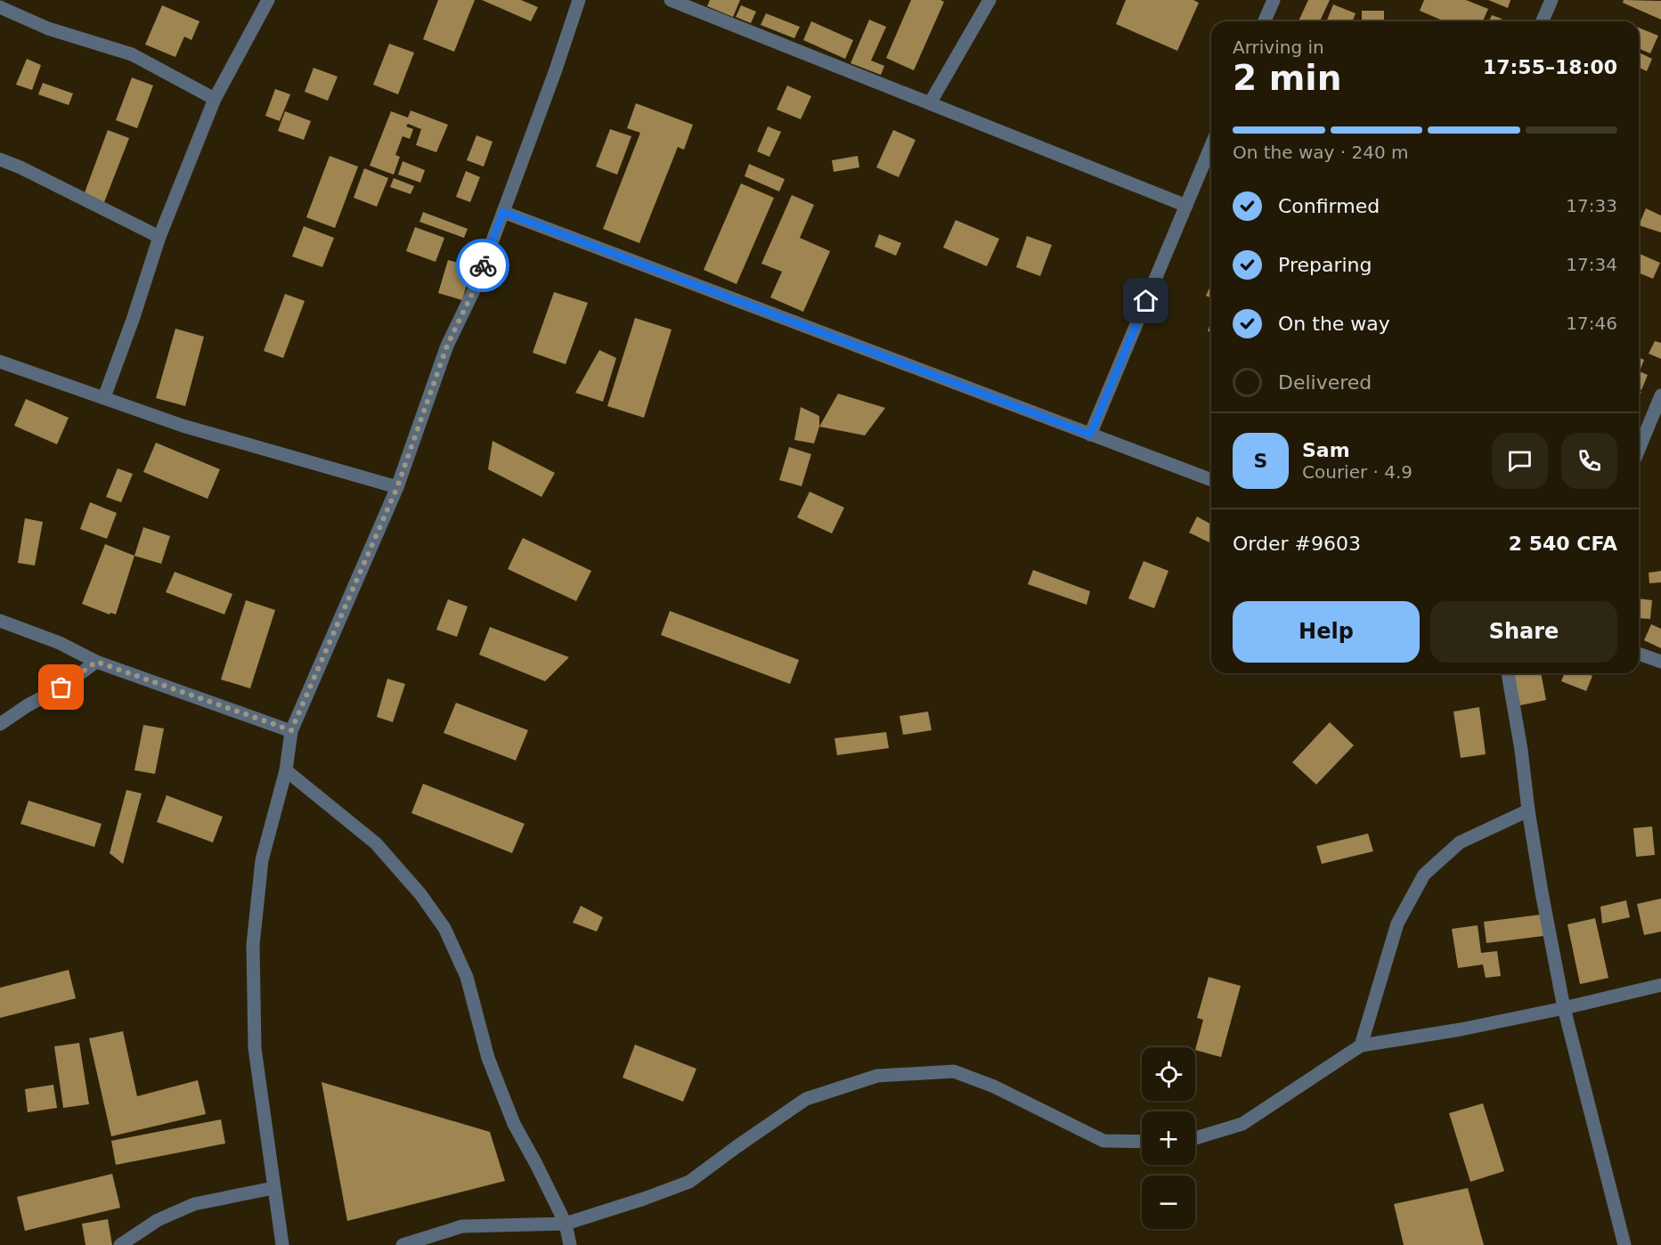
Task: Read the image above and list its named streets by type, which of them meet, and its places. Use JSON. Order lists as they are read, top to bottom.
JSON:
{
  "page": {
    "heading": ["2 min", "Arriving in", "17:55–18:00"],
    "panel": [
      "Sam",
      "Courier · 4.9",
      "Order #9603",
      "2 540 CFA"
    ],
    "bar": "On the way · 240 m",
    "list": [
      ["Confirmed", "17:33"],
      ["Preparing", "17:34"],
      ["On the way", "17:46"],
      "Delivered"
    ],
    "round": "S",
    "buttons": ["Help", "Share"],
    "map_buttons": ["+", "−"]
  }
}
